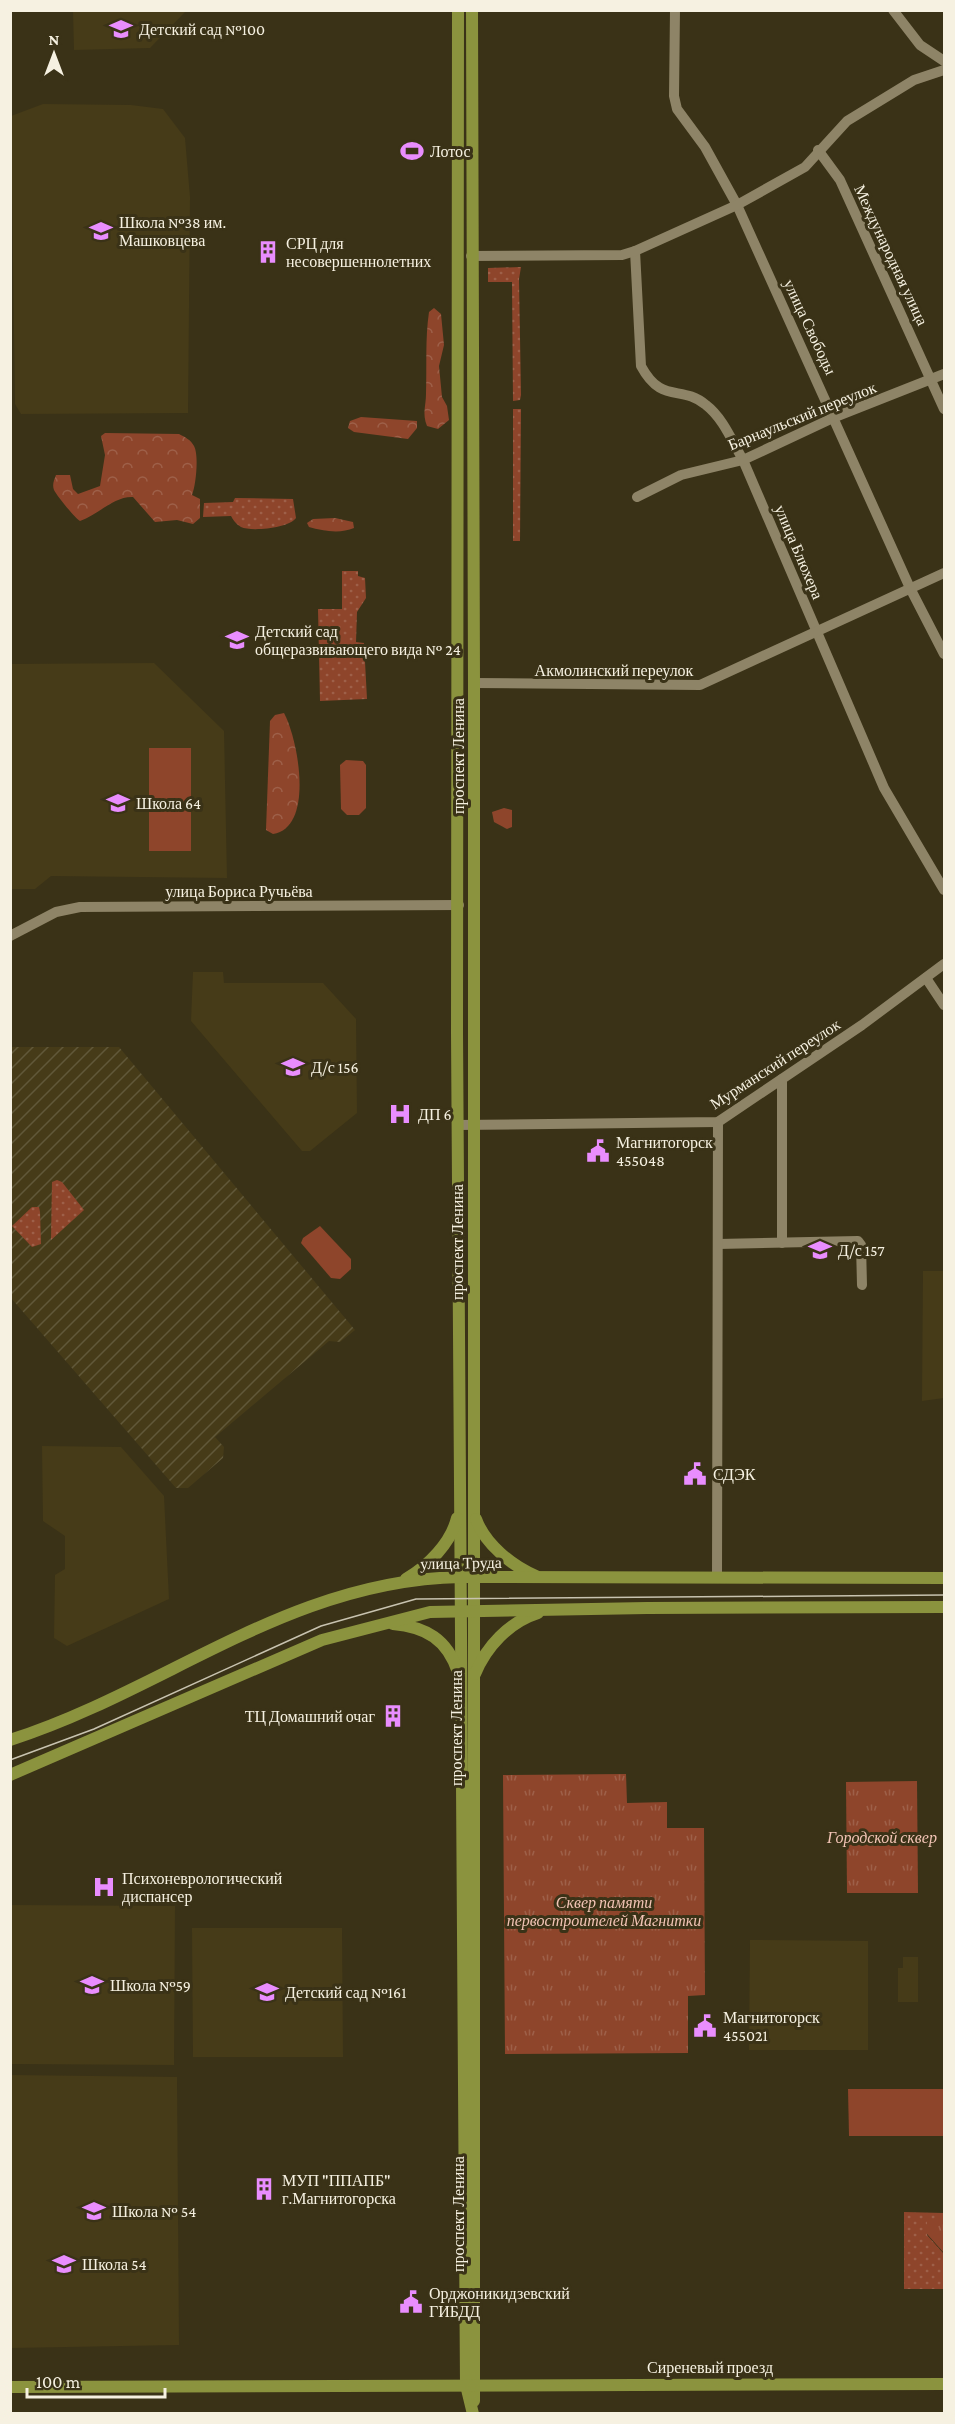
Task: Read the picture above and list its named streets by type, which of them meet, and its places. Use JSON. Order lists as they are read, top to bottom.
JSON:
{
  "streets": {
    "main road": [
      "проспект Ленина",
      "улица Бориса Ручьёва",
      "улица Труда",
      "Сиреневый проезд"
    ],
    "street": [
      "Международная улица",
      "улица Свободы",
      "Барнаульский переулок",
      "улица Блюхера",
      "Акмолинский переулок",
      "Мурманский переулок"
    ]
  },
  "crossings": [
    ["Международная улица", "Барнаульский переулок"],
    ["улица Свободы", "Барнаульский переулок"],
    ["улица Свободы", "Акмолинский переулок"],
    ["Барнаульский переулок", "улица Блюхера"],
    ["улица Блюхера", "Акмолинский переулок"],
    ["Акмолинский переулок", "проспект Ленина"],
    ["проспект Ленина", "улица Бориса Ручьёва"],
    ["проспект Ленина", "Мурманский переулок"],
    ["проспект Ленина", "улица Труда"],
    ["проспект Ленина", "Сиреневый проезд"]
  ],
  "parks": ["Городской сквер", "Сквер памяти первостроителей Магнитки"],
  "places": {
    "school or university": [
      "Детский сад №100",
      "Школа №38 им. Машковцева",
      "Детский сад общеразвивающего вида № 24",
      "Школа 64",
      "Д/с 156",
      "Д/с 157",
      "Школа №59",
      "Детский сад №161",
      "Школа № 54",
      "Школа 54"
    ],
    "sports": ["Лотос"],
    "building": ["СРЦ для несовершеннолетних", "ТЦ Домашний очаг", "МУП \"ППАПБ\" г.Магнитогорска"],
    "hospital": ["ДП 6", "Психоневрологический диспансер"],
    "public building": [
      "Магнитогорск 455048",
      "СДЭК",
      "Магнитогорск 455021",
      "Орджоникидзевский ГИБДД"
    ]
  },
  "scale_bar": "100 m",
  "north": "top"
}
